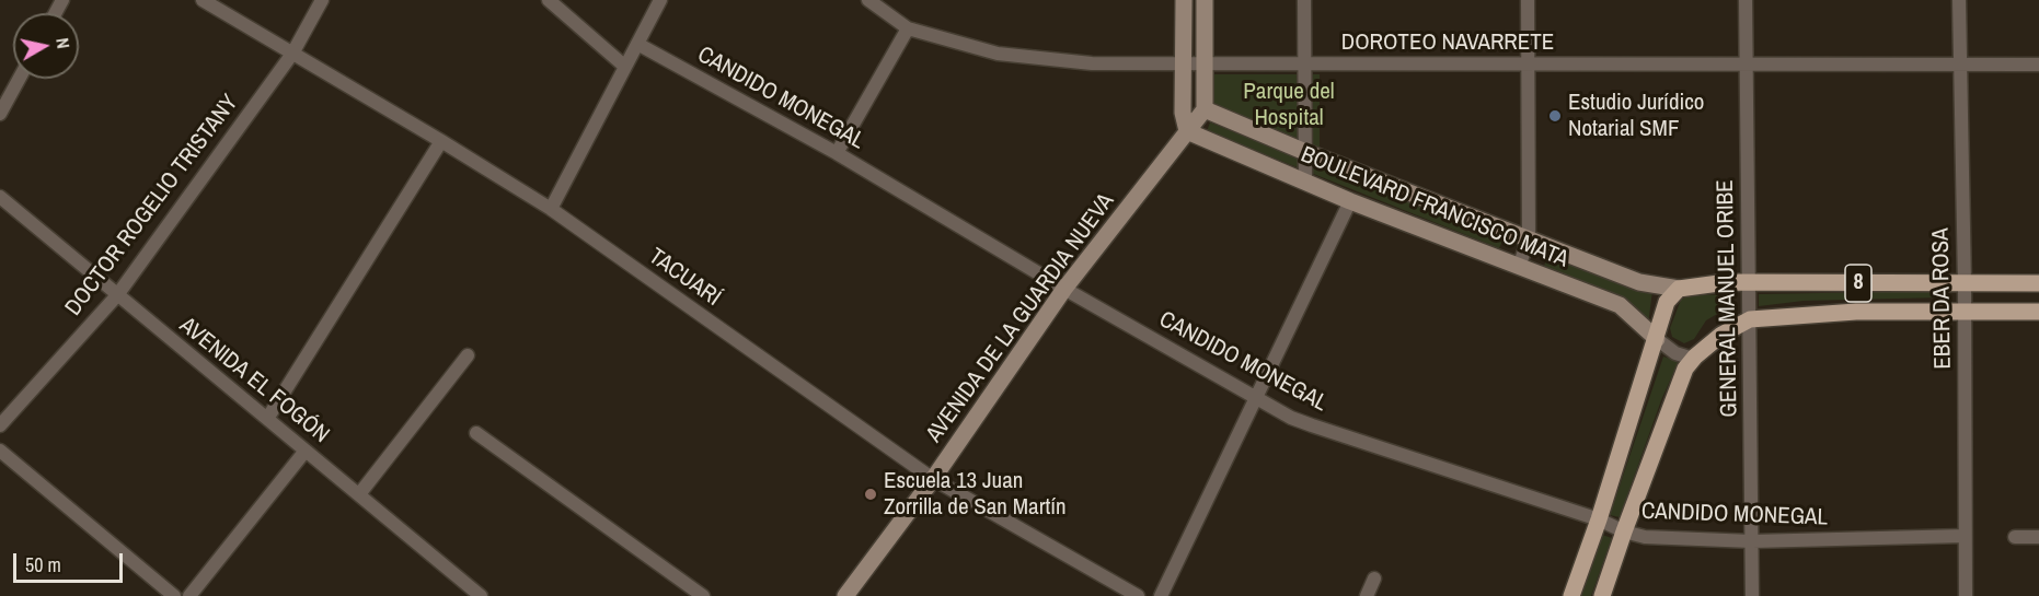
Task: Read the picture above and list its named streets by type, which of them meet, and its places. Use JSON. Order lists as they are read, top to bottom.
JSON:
{
  "streets": {
    "main road": ["BOULEVARD FRANCISCO MATA", "8"],
    "street": [
      "DOROTEO NAVARRETE",
      "CANDIDO MONEGAL",
      "DOCTOR ROGELIO TRISTANY",
      "TACUARÍ",
      "GENERAL MANUEL ORIBE",
      "EBER DA ROSA",
      "AVENIDA DE LA GUARDIA NUEVA",
      "AVENIDA EL FOGÓN"
    ]
  },
  "crossings": [
    ["DOROTEO NAVARRETE", "GENERAL MANUEL ORIBE"],
    ["DOROTEO NAVARRETE", "EBER DA ROSA"],
    ["CANDIDO MONEGAL", "8"],
    ["CANDIDO MONEGAL", "GENERAL MANUEL ORIBE"],
    ["CANDIDO MONEGAL", "EBER DA ROSA"],
    ["CANDIDO MONEGAL", "AVENIDA DE LA GUARDIA NUEVA"],
    ["DOCTOR ROGELIO TRISTANY", "TACUARÍ"],
    ["DOCTOR ROGELIO TRISTANY", "AVENIDA EL FOGÓN"],
    ["BOULEVARD FRANCISCO MATA", "8"],
    ["BOULEVARD FRANCISCO MATA", "GENERAL MANUEL ORIBE"],
    ["BOULEVARD FRANCISCO MATA", "EBER DA ROSA"],
    ["BOULEVARD FRANCISCO MATA", "AVENIDA DE LA GUARDIA NUEVA"],
    ["TACUARÍ", "AVENIDA DE LA GUARDIA NUEVA"],
    ["8", "GENERAL MANUEL ORIBE"],
    ["8", "EBER DA ROSA"]
  ],
  "parks": ["Parque del Hospital"],
  "places": ["Estudio Jurídico Notarial SMF", "Escuela 13 Juan Zorrilla de San Martín"],
  "scale_bar": "50 m",
  "north": "right"
}
